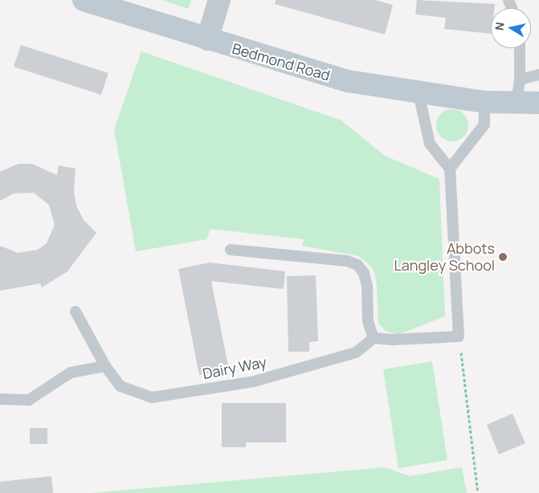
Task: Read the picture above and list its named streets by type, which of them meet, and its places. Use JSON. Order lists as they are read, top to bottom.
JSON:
{
  "streets": {
    "street": ["Bedmond Road"],
    "lane": ["Dairy Way"]
  },
  "places": ["Abbots Langley School"],
  "north": "left"
}
